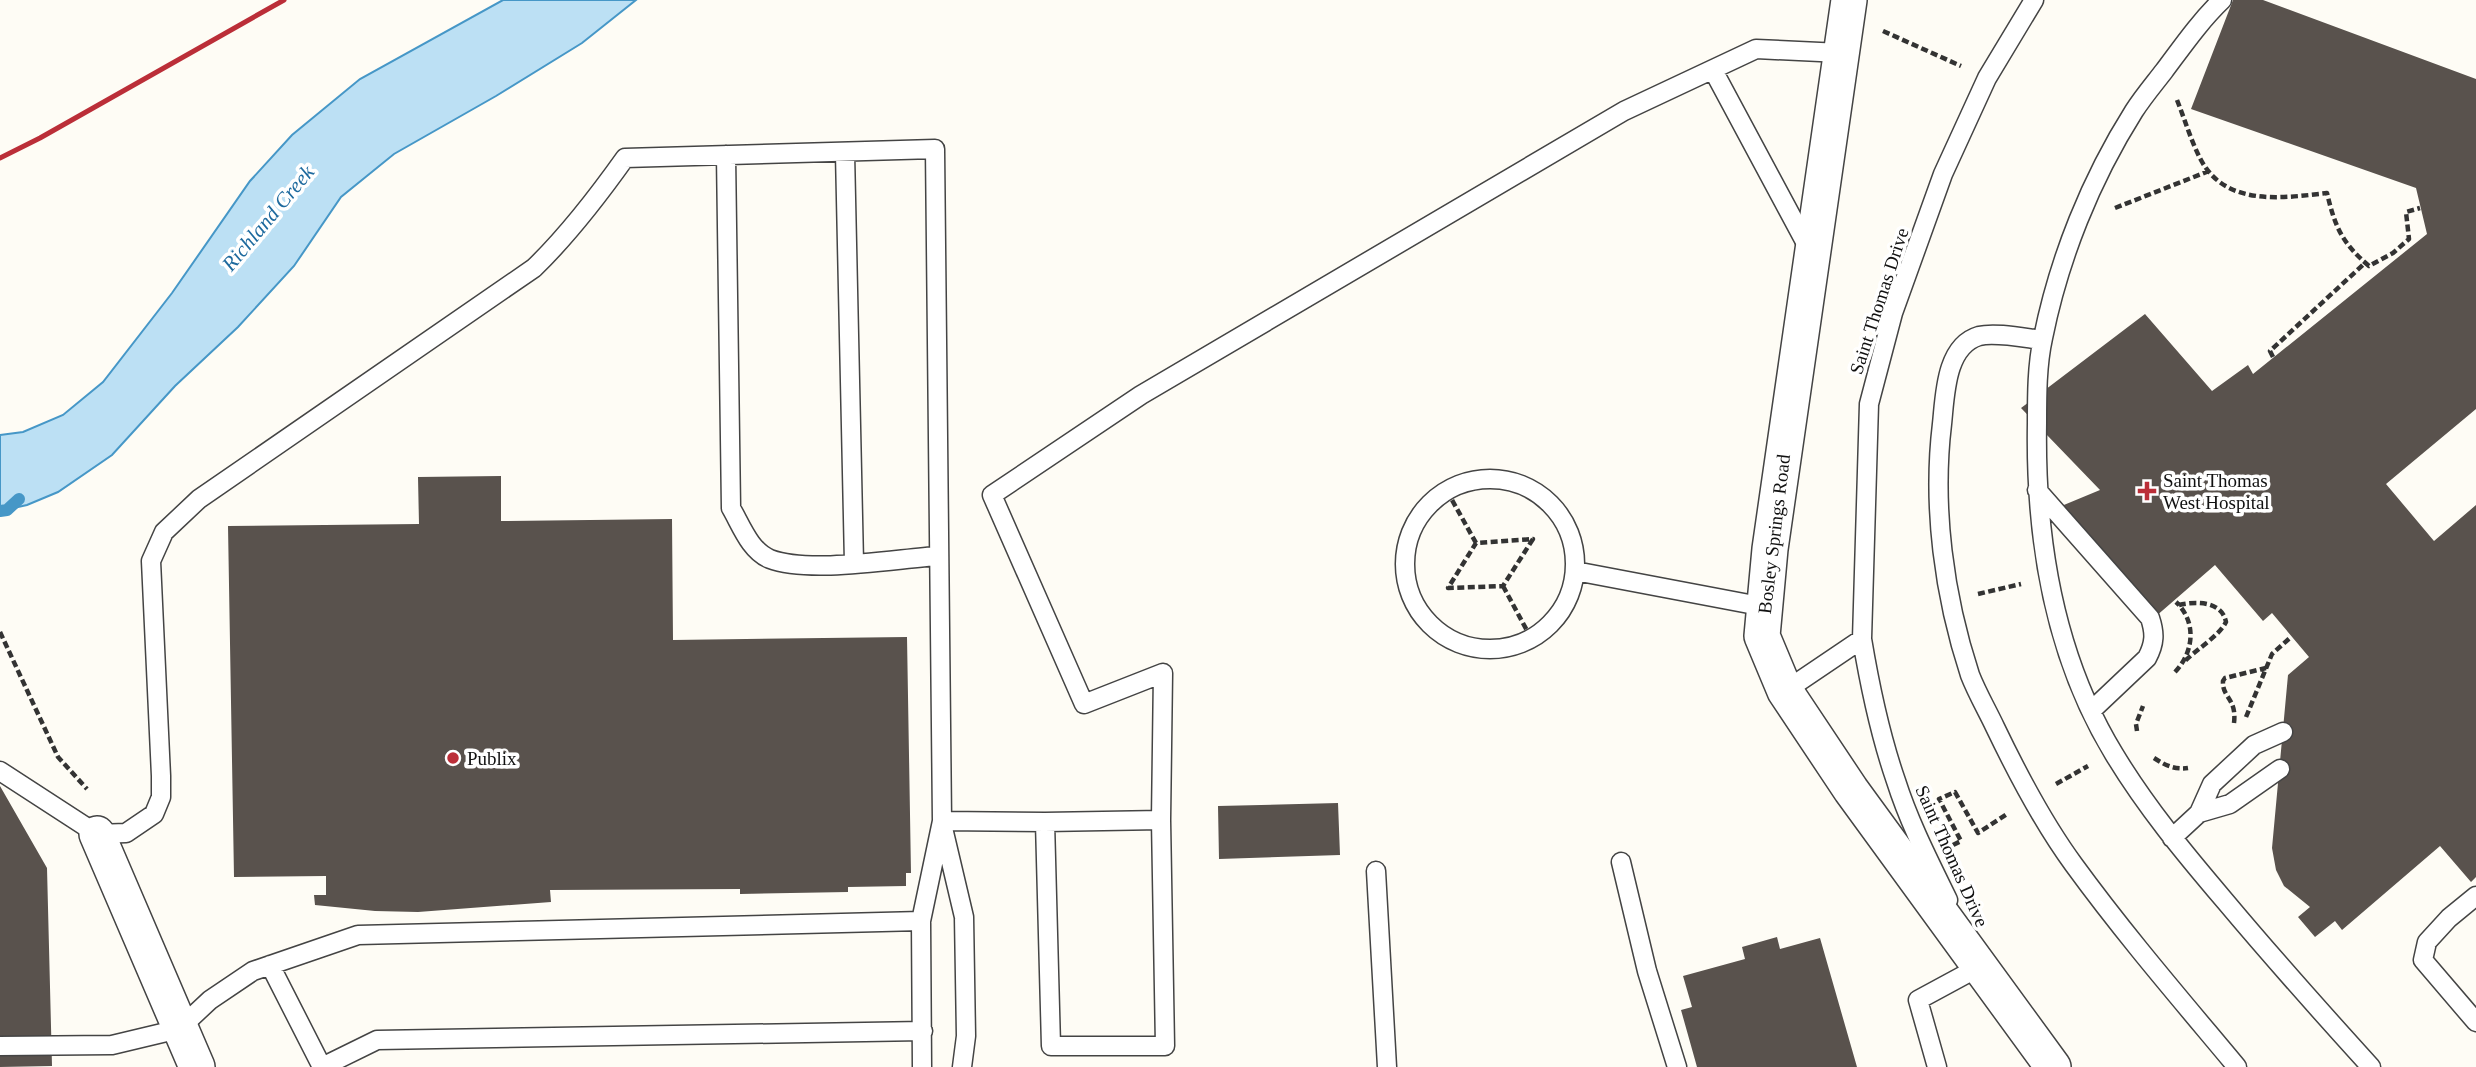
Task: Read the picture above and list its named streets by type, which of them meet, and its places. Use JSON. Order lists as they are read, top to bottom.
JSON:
{
  "streets": {
    "street": ["Bosley Springs Road"],
    "lane": ["Saint Thomas Drive"]
  },
  "crossings": [
    ["Saint Thomas Drive", "Bosley Springs Road"]
  ],
  "water": ["Richland Creek"],
  "places": {
    "health": ["Saint Thomas West Hospital"],
    "other": ["Publix"]
  }
}
